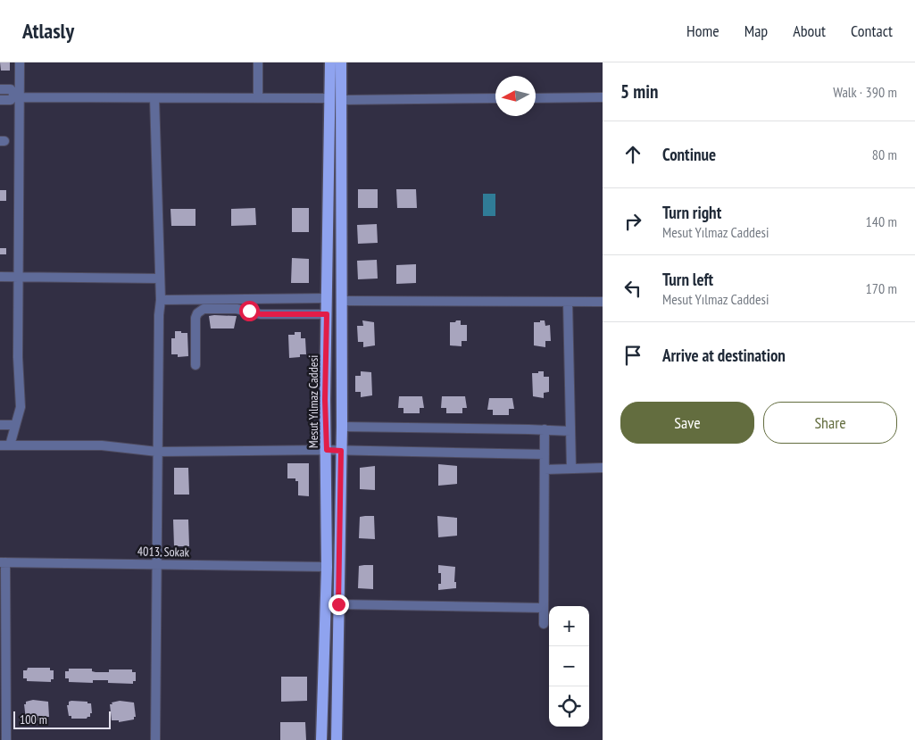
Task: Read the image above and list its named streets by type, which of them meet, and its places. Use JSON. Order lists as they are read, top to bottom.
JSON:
{
  "streets": {
    "main road": ["Mesut Yılmaz Caddesi"],
    "street": ["4013. Sokak"]
  },
  "crossings": [
    ["Mesut Yılmaz Caddesi", "4013. Sokak"]
  ],
  "scale_bar": "100 m",
  "north": "left",
  "page": {
    "header": "Atlasly",
    "nav": [
      "Home",
      "Map",
      "About",
      "Contact"
    ],
    "heading": ["5 min", "Walk · 390 m"],
    "list": [
      ["Continue", "80 m"],
      ["Turn right", "Mesut Yılmaz Caddesi", "140 m"],
      ["Turn left", "Mesut Yılmaz Caddesi", "170 m"],
      "Arrive at destination"
    ],
    "buttons": ["Save", "Share"],
    "map_buttons": ["+", "−"],
    "scale": "100 m"
  }
}
